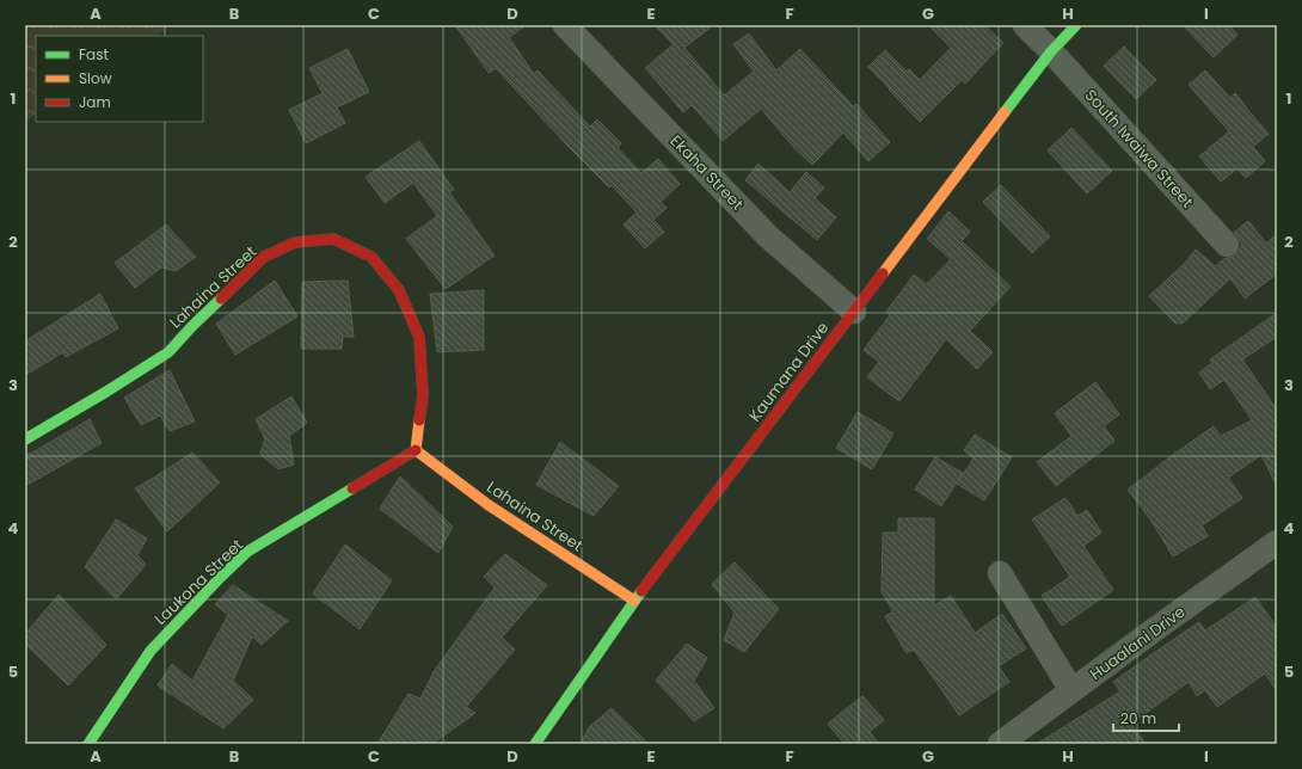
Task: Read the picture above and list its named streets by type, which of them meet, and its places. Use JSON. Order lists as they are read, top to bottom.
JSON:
{
  "streets": {
    "street": [
      "South Iwaiwa Street",
      "Ekaha Street",
      "Lahaina Street",
      "Kaumana Drive",
      "Laukona Street",
      "Huaalani Drive"
    ]
  },
  "crossings": [
    ["South Iwaiwa Street", "Kaumana Drive"],
    ["Ekaha Street", "Kaumana Drive"],
    ["Lahaina Street", "Kaumana Drive"],
    ["Lahaina Street", "Laukona Street"]
  ],
  "legend": ["Fast", "Slow", "Jam"],
  "scale_bar": "20 m",
  "grid": {
    "columns": [
      "A",
      "B",
      "C",
      "D",
      "E",
      "F",
      "G",
      "H",
      "I"
    ],
    "rows": [
      "1",
      "2",
      "3",
      "4",
      "5"
    ]
  }
}
